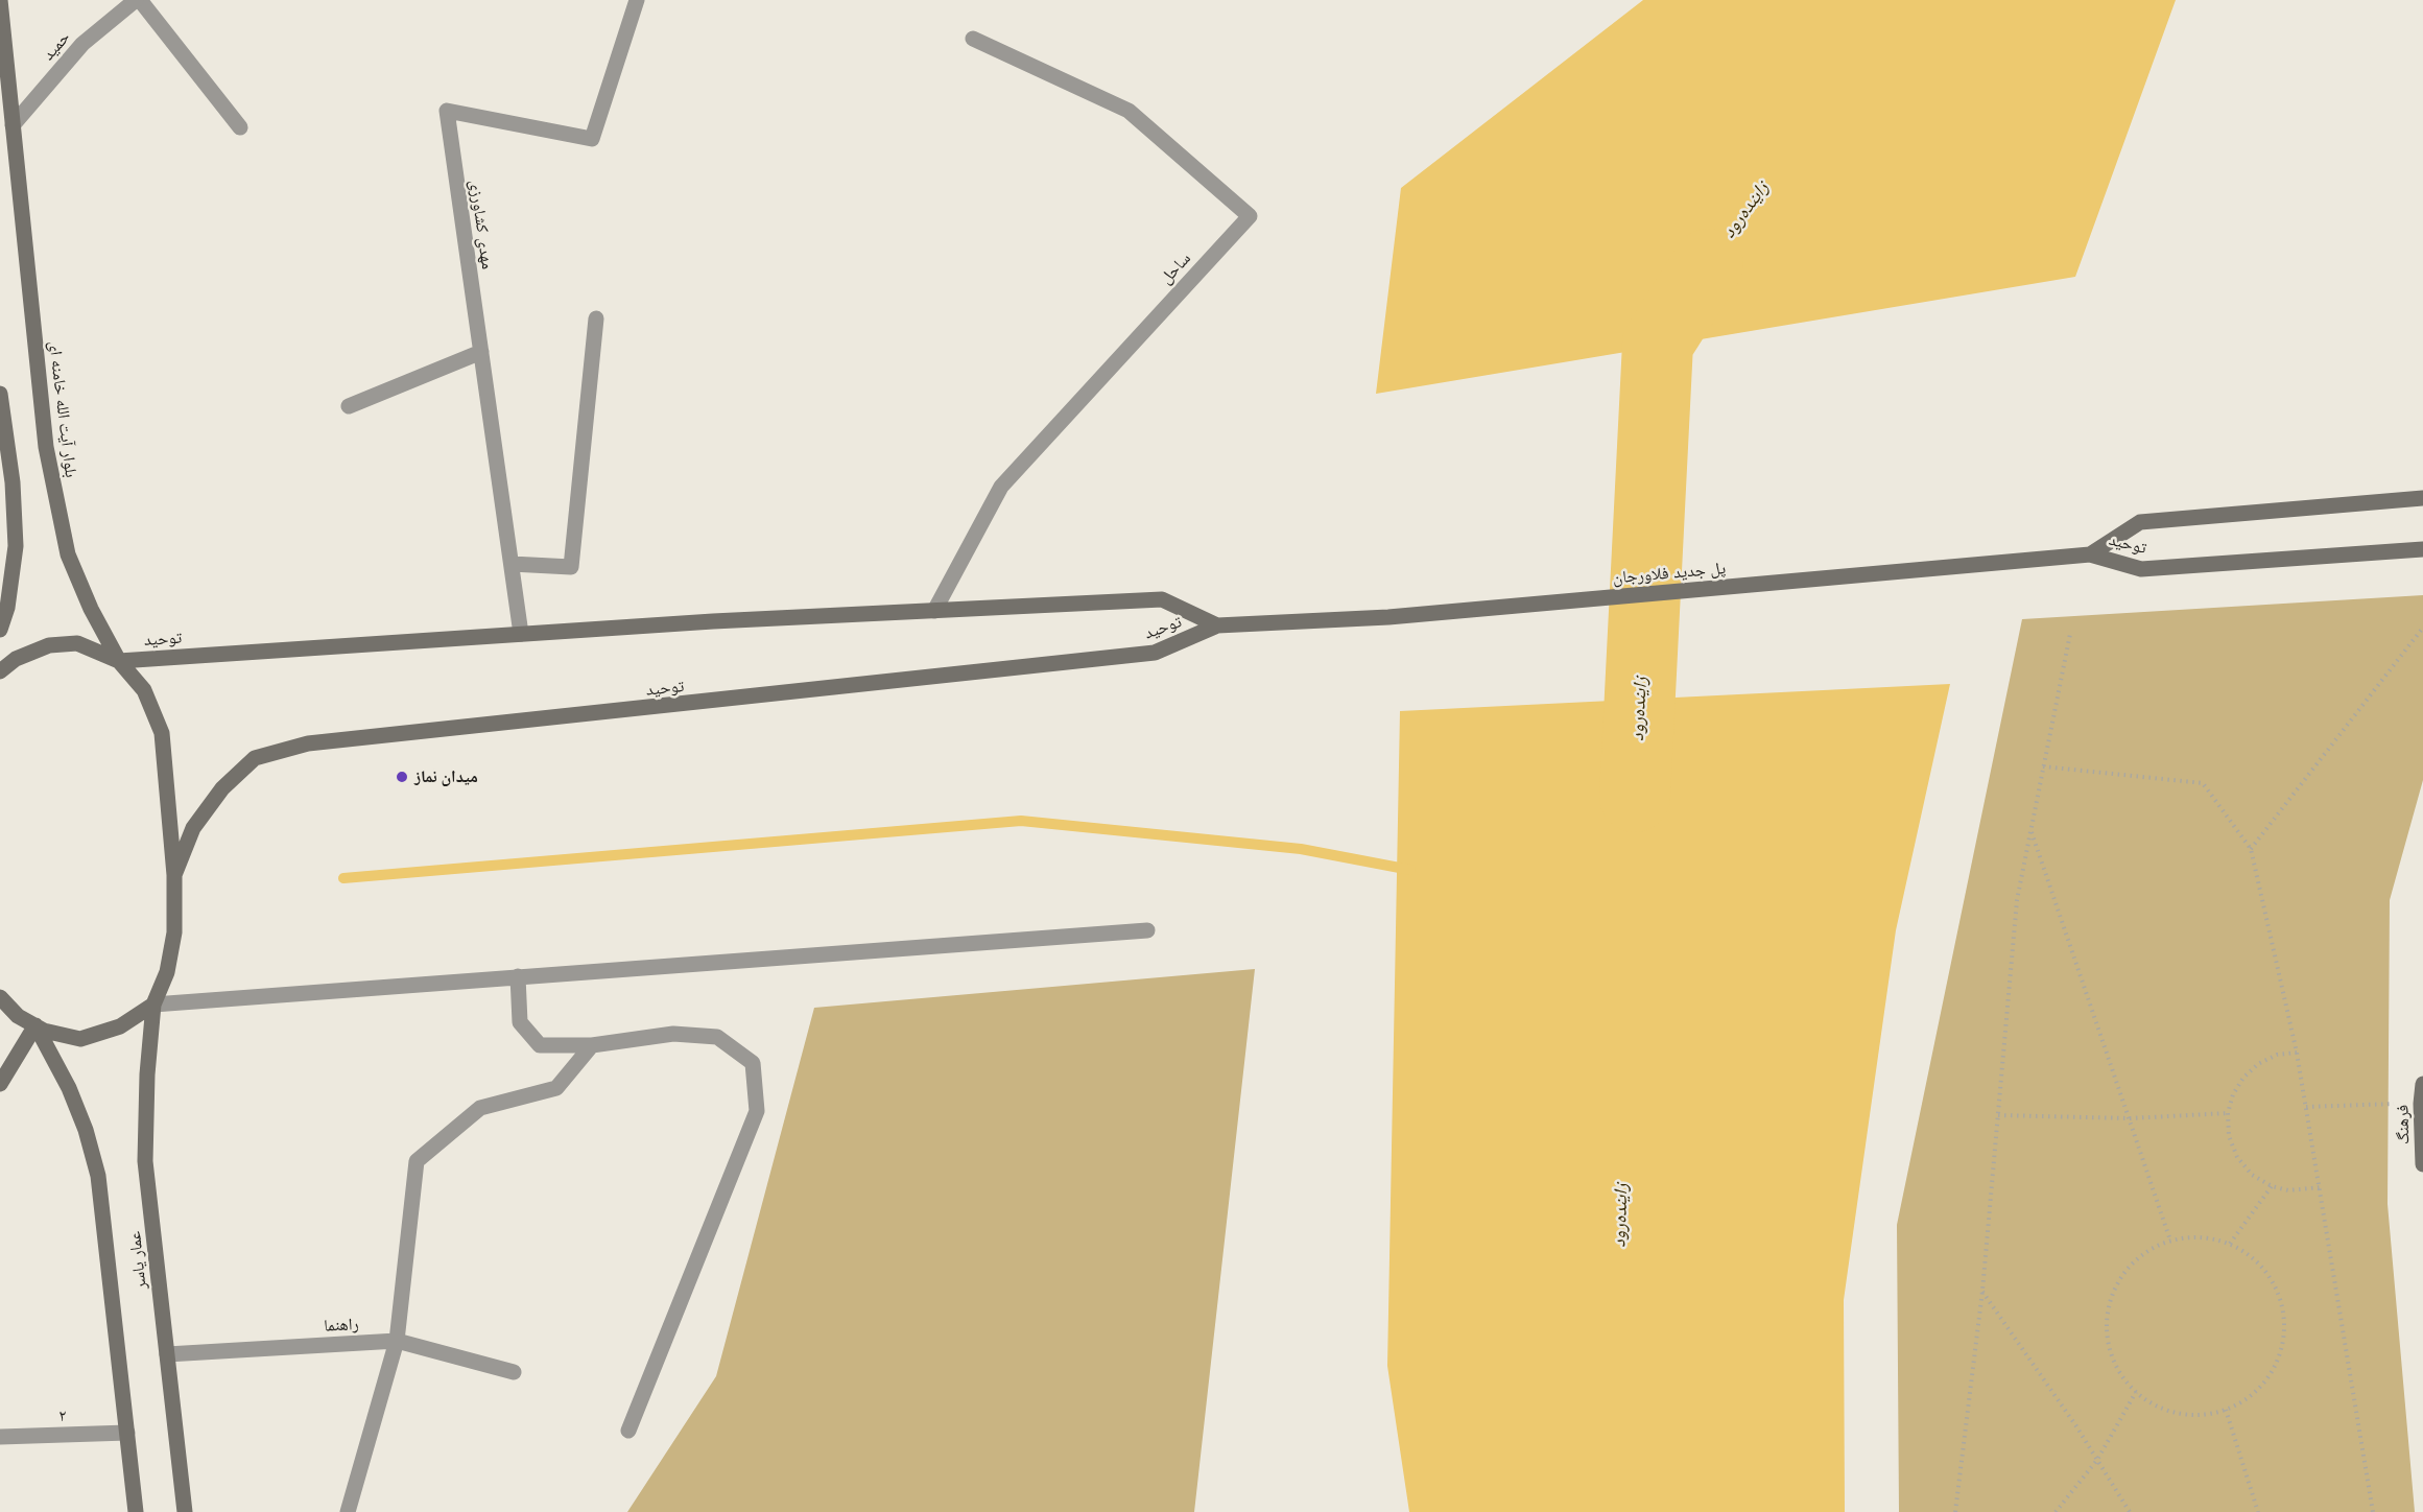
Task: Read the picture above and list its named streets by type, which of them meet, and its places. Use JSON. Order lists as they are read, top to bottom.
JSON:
{
  "streets": {
    "main road": [
      "بلوار آیت الله خامنه ای",
      "توحید",
      "پل جدید فلاورجان",
      "فرهنگ",
      "عمار یاسر"
    ],
    "street": [
      "حمید",
      "مهدی کشاورزی",
      "ساحل",
      "راهنما",
      "۲"
    ]
  },
  "crossings": [
    ["حمید", "بلوار آیت الله خامنه ای"],
    ["مهدی کشاورزی", "توحید"],
    ["ساحل", "توحید"],
    ["بلوار آیت الله خامنه ای", "توحید"],
    ["توحید", "پل جدید فلاورجان"],
    ["عمار یاسر", "راهنما"],
    ["عمار یاسر", "۲"]
  ],
  "water": ["زاینده‌رود"],
  "places": ["میدان نماز"]
}
